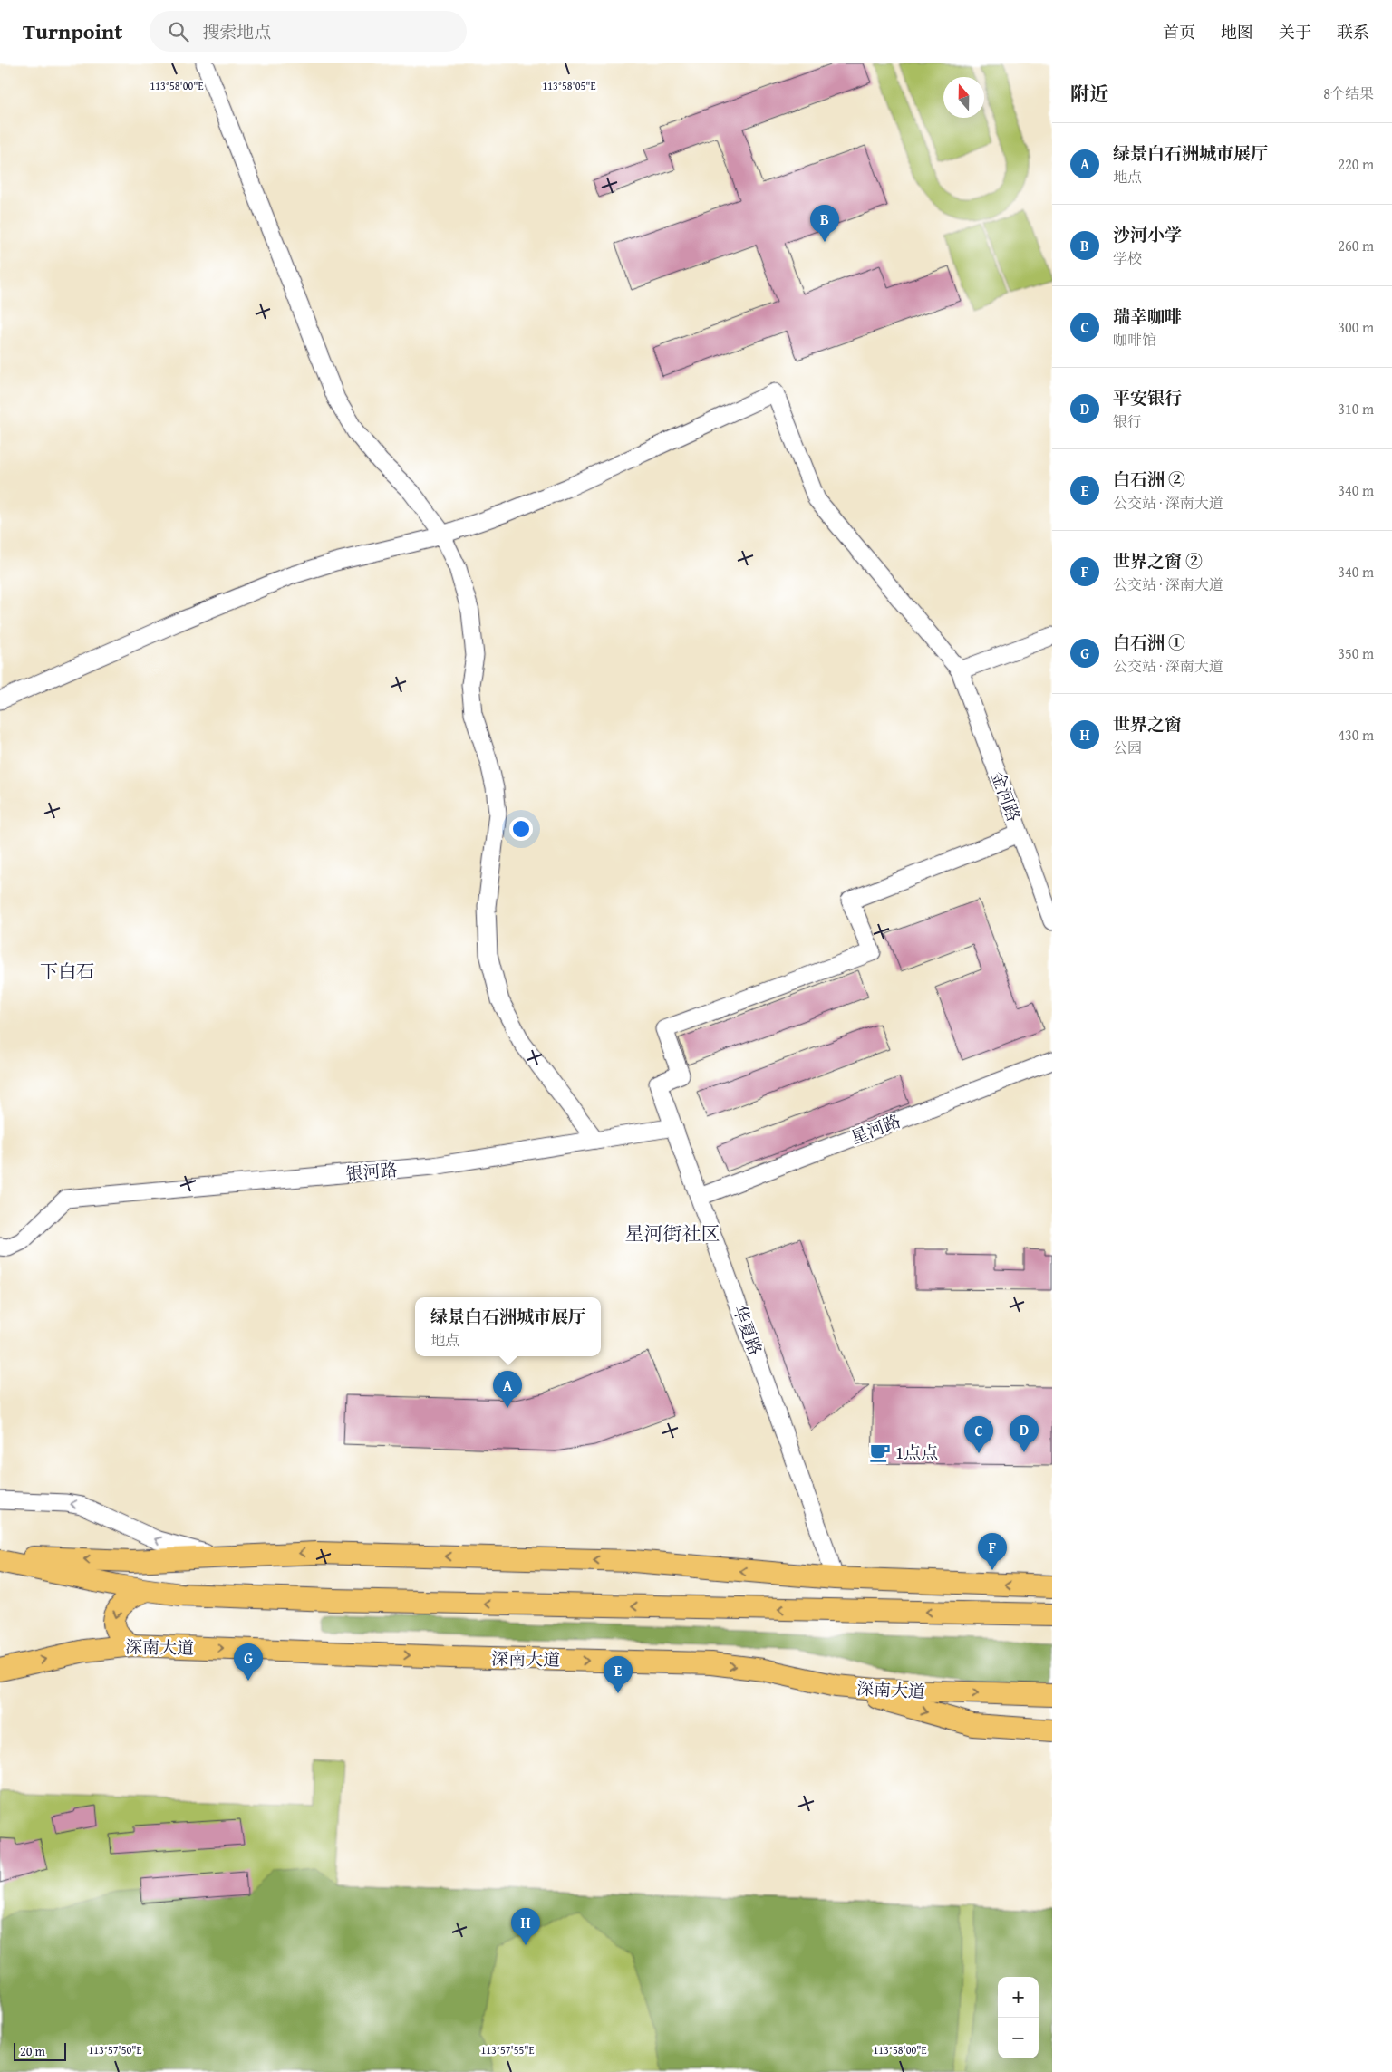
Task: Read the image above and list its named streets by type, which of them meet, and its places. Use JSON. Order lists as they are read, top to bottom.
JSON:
{
  "streets": {
    "main road": ["深南大道"],
    "street": [
      "金河路",
      "星河路",
      "银河路",
      "华夏路"
    ]
  },
  "crossings": [
    ["金河路", "华夏路"],
    ["星河路", "华夏路"],
    ["银河路", "华夏路"]
  ],
  "districts": ["下白石", "星河街社区"],
  "places": {
    "cafe": ["1点点"]
  },
  "scale_bar": "20 m",
  "north": "top",
  "page": {
    "header": "Turnpoint",
    "search": "搜索地点",
    "nav": [
      "首页",
      "地图",
      "关于",
      "联系"
    ],
    "heading": ["附近", "8个结果"],
    "list": [
      {
        "mark": "A",
        "name": "绿景白石洲城市展厅",
        "note": "地点",
        "value": "220 m"
      },
      {
        "mark": "B",
        "name": "沙河小学",
        "note": "学校",
        "value": "260 m"
      },
      {
        "mark": "C",
        "name": "瑞幸咖啡",
        "note": "咖啡馆",
        "value": "300 m"
      },
      {
        "mark": "D",
        "name": "平安银行",
        "note": "银行",
        "value": "310 m"
      },
      {
        "mark": "E",
        "name": "白石洲 ②",
        "note": "公交站 · 深南大道",
        "value": "340 m"
      },
      {
        "mark": "F",
        "name": "世界之窗 ②",
        "note": "公交站 · 深南大道",
        "value": "340 m"
      },
      {
        "mark": "G",
        "name": "白石洲 ①",
        "note": "公交站 · 深南大道",
        "value": "350 m"
      },
      {
        "mark": "H",
        "name": "世界之窗",
        "note": "公园",
        "value": "430 m"
      }
    ],
    "pins": [
      "B",
      "A",
      "D",
      "C",
      "F",
      "G",
      "E",
      "H"
    ],
    "popup": ["绿景白石洲城市展厅", "地点"],
    "map_buttons": ["+", "−"],
    "scale": "20 m"
  },
  "coordinates": [
    "113°58'00\"E",
    "113°58'05\"E",
    "113°57'50\"E",
    "113°57'55\"E"
  ]
}
